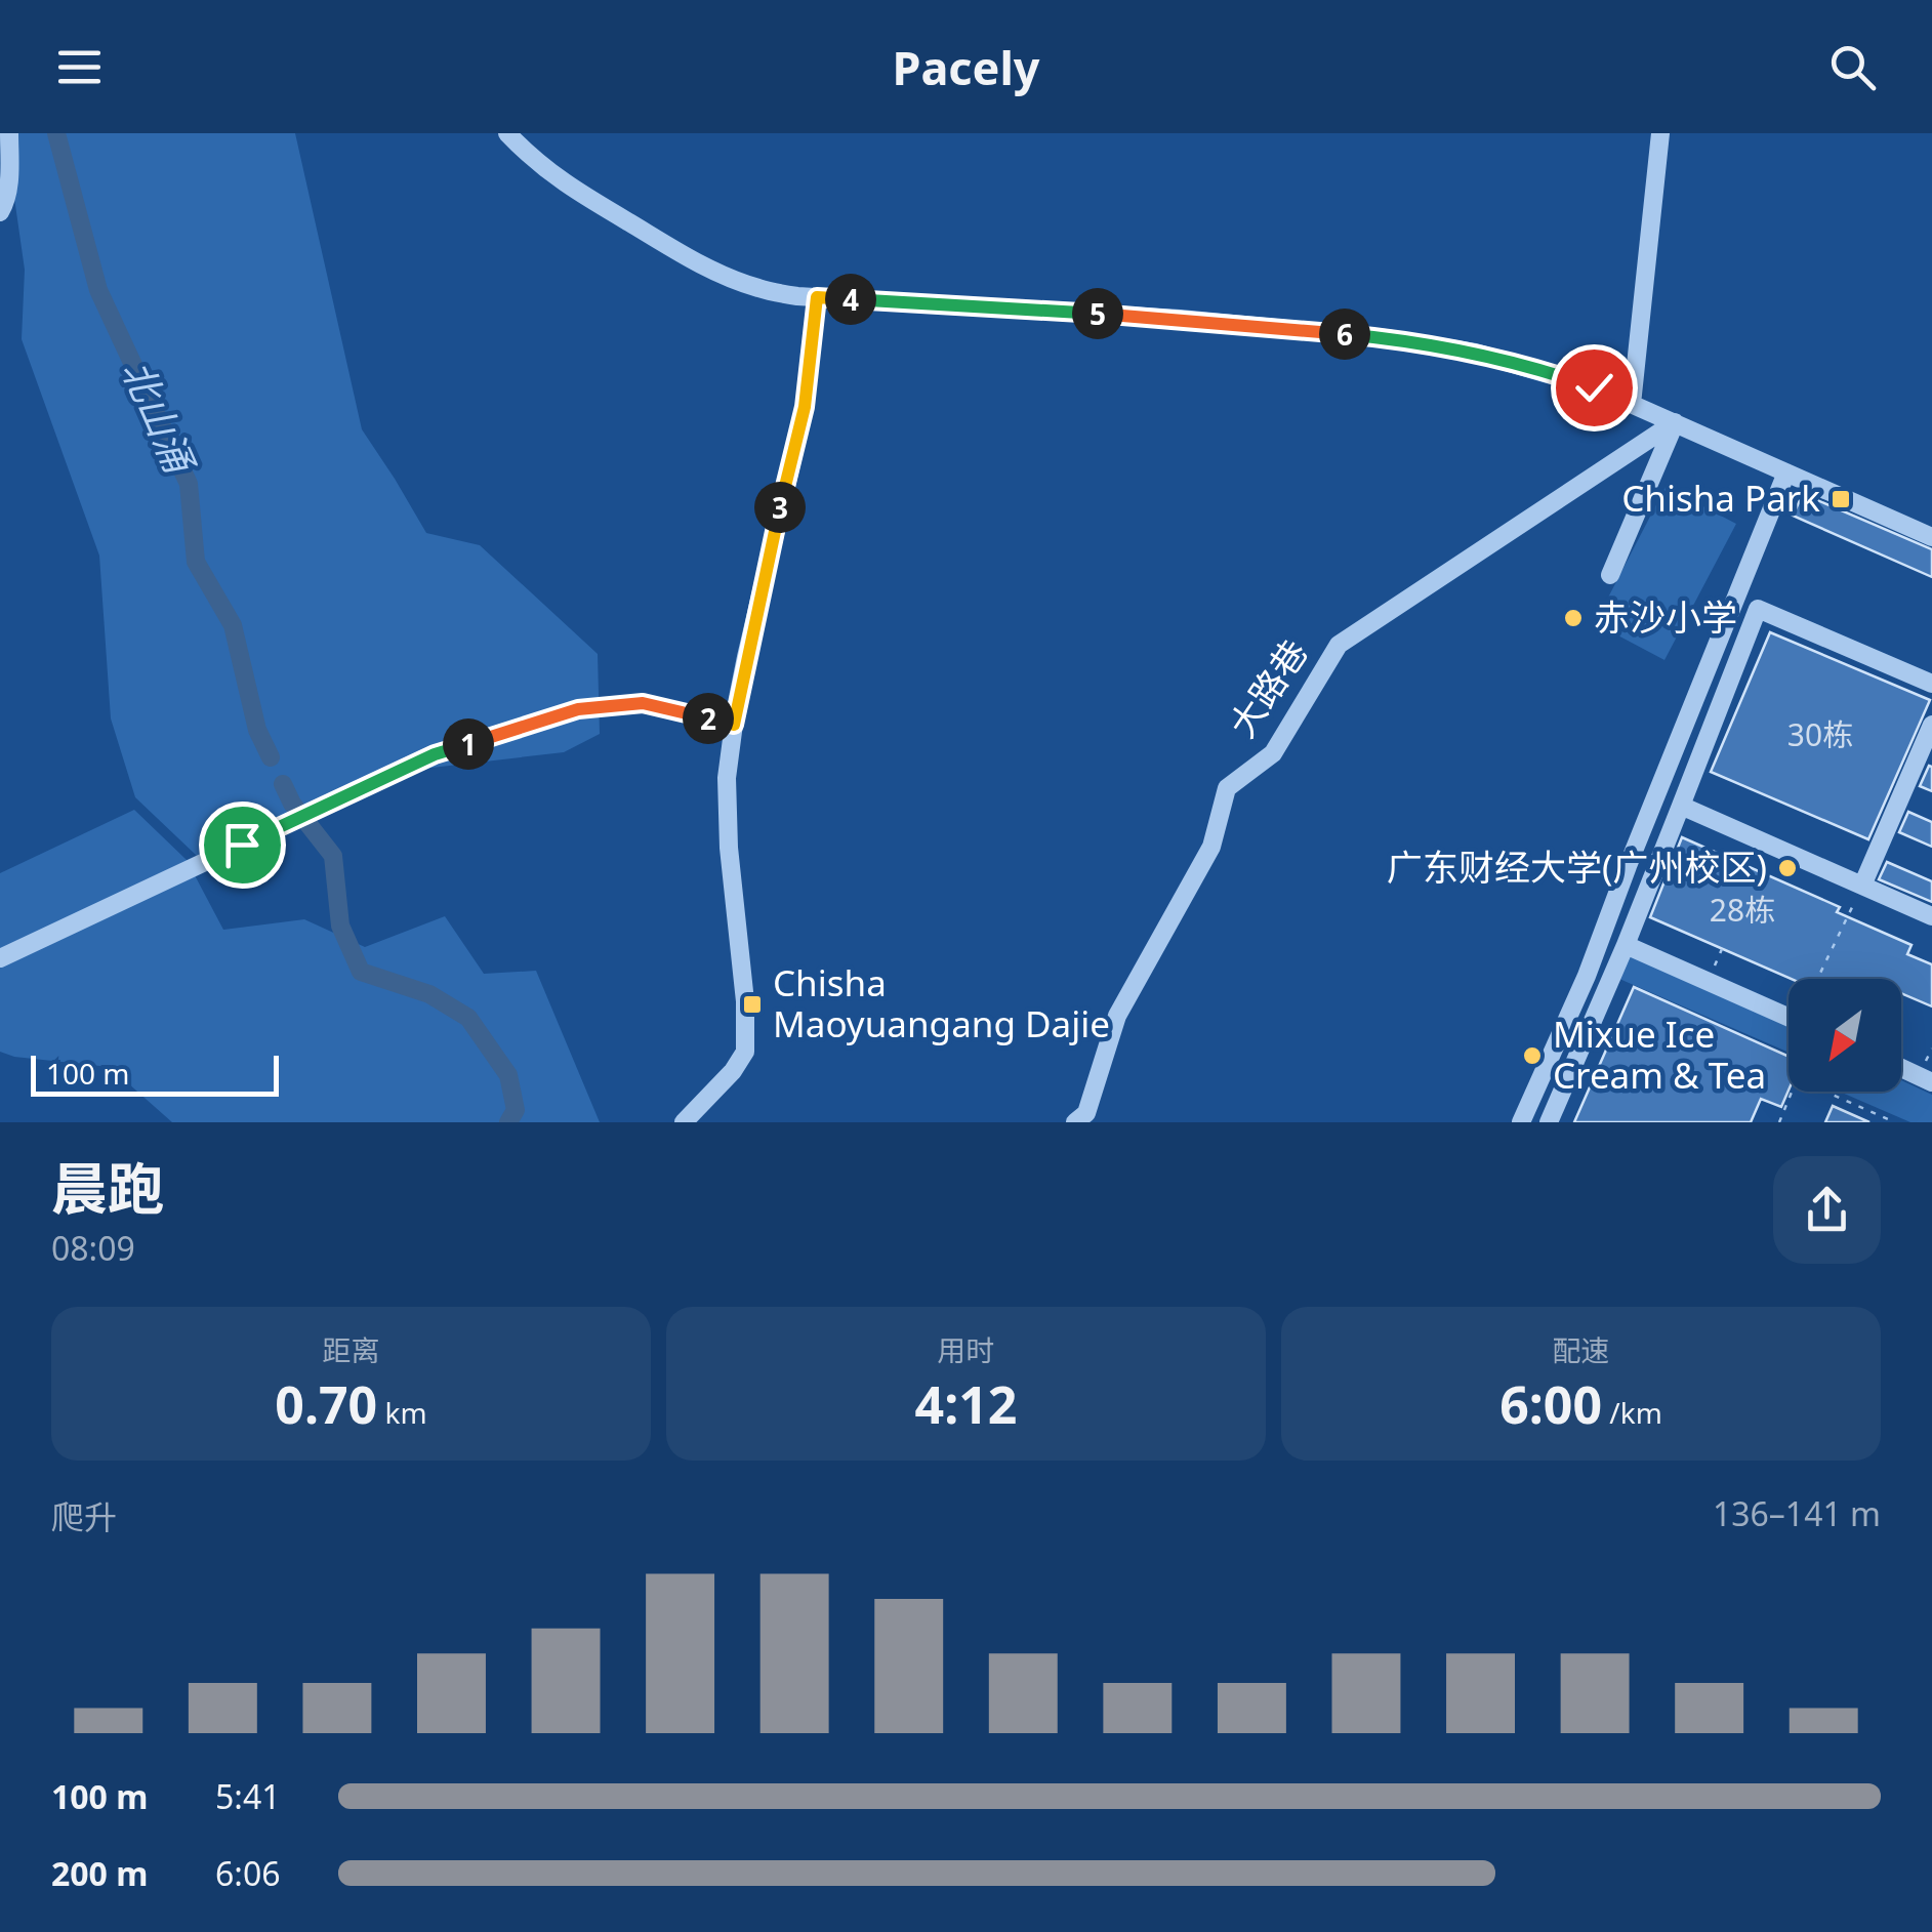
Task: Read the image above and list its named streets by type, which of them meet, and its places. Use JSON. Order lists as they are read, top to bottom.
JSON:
{
  "streets": {
    "street": ["大路巷"]
  },
  "water": ["北山涌"],
  "places": {
    "transit": ["Chisha Park", "Chisha Maoyuangang Dajie"],
    "other": ["赤沙小学", "广东财经大学(广州校区)", "Mixue Ice Cream & Tea"]
  },
  "house_numbers": ["30栋", "28栋"],
  "scale_bar": "100 m",
  "north": "bottom left",
  "page": {
    "header": "Pacely",
    "pins": [
      "4",
      "5",
      "6",
      "3",
      "2",
      "1"
    ],
    "scale": "100 m",
    "heading": ["晨跑", "08:09"],
    "stats": [
      ["距离", "0.70 km"],
      ["用时", "4:12"],
      ["配速", "6:00 /km"]
    ],
    "chart": ["爬升", "136–141 m"],
    "list": [
      {
        "name": "100 m",
        "note": "5:41"
      },
      {
        "name": "200 m",
        "note": "6:06"
      }
    ]
  }
}
